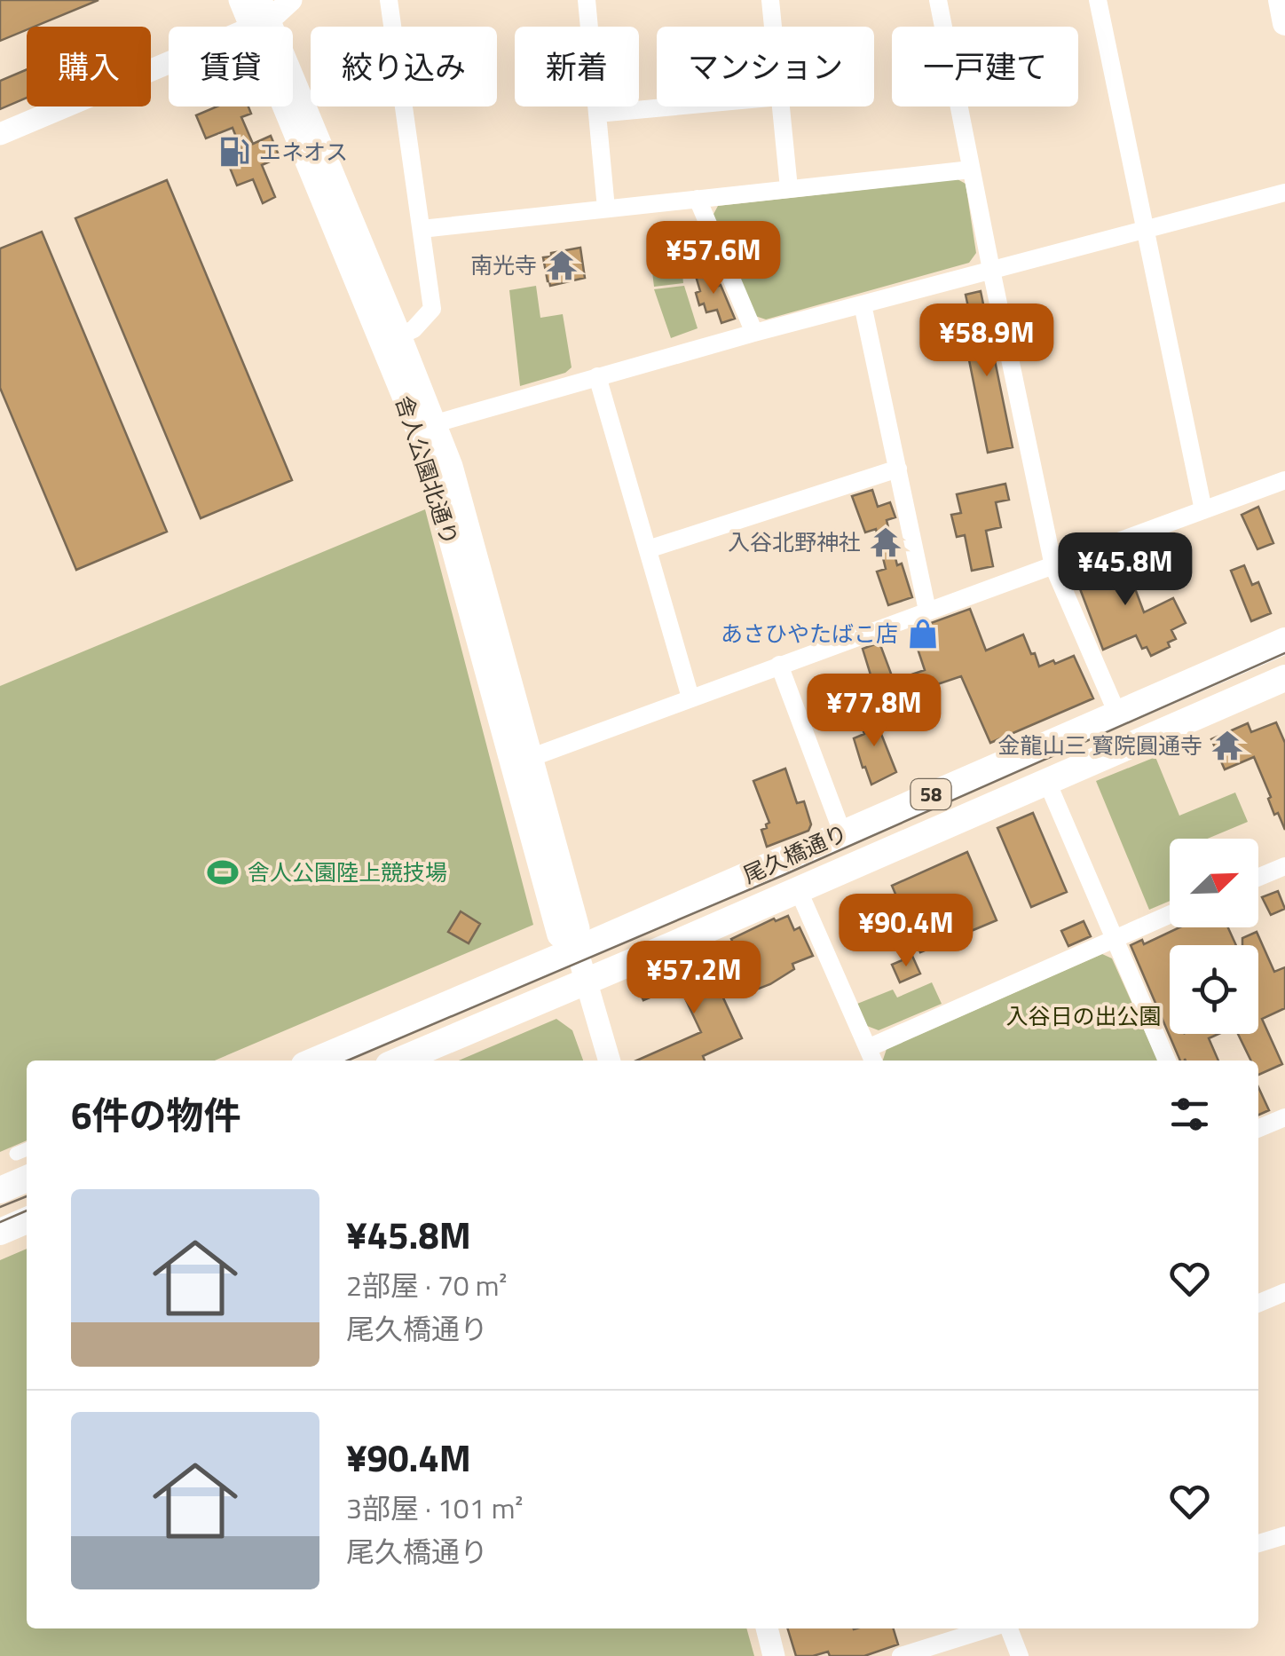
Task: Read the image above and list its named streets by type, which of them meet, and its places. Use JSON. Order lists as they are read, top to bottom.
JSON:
{
  "streets": {
    "main road": ["58", "尾久橋通り"],
    "street": ["舎人公園北通り"]
  },
  "crossings": [
    ["舎人公園北通り", "尾久橋通り"]
  ],
  "parks": ["入谷日の出公園"],
  "places": {
    "fuel station": ["エネオス"],
    "temple": ["南光寺", "入谷北野神社", "金龍山三 寳院圓通寺"],
    "shop": ["あさひやたばこ店"],
    "sports": ["舎人公園陸上競技場"]
  },
  "north": "top right",
  "page": {
    "chip": [
      "購入",
      "賃貸",
      "絞り込み",
      "新着",
      "マンション",
      "一戸建て"
    ],
    "price": [
      "¥57.6M",
      "¥58.9M",
      "¥45.8M",
      "¥77.8M",
      "¥90.4M",
      "¥57.2M"
    ],
    "heading": "6件の物件",
    "list": [
      {
        "name": "¥45.8M",
        "note": "2部屋 · 70 m² · 尾久橋通り"
      },
      {
        "name": "¥90.4M",
        "note": "3部屋 · 101 m² · 尾久橋通り"
      }
    ]
  }
}
